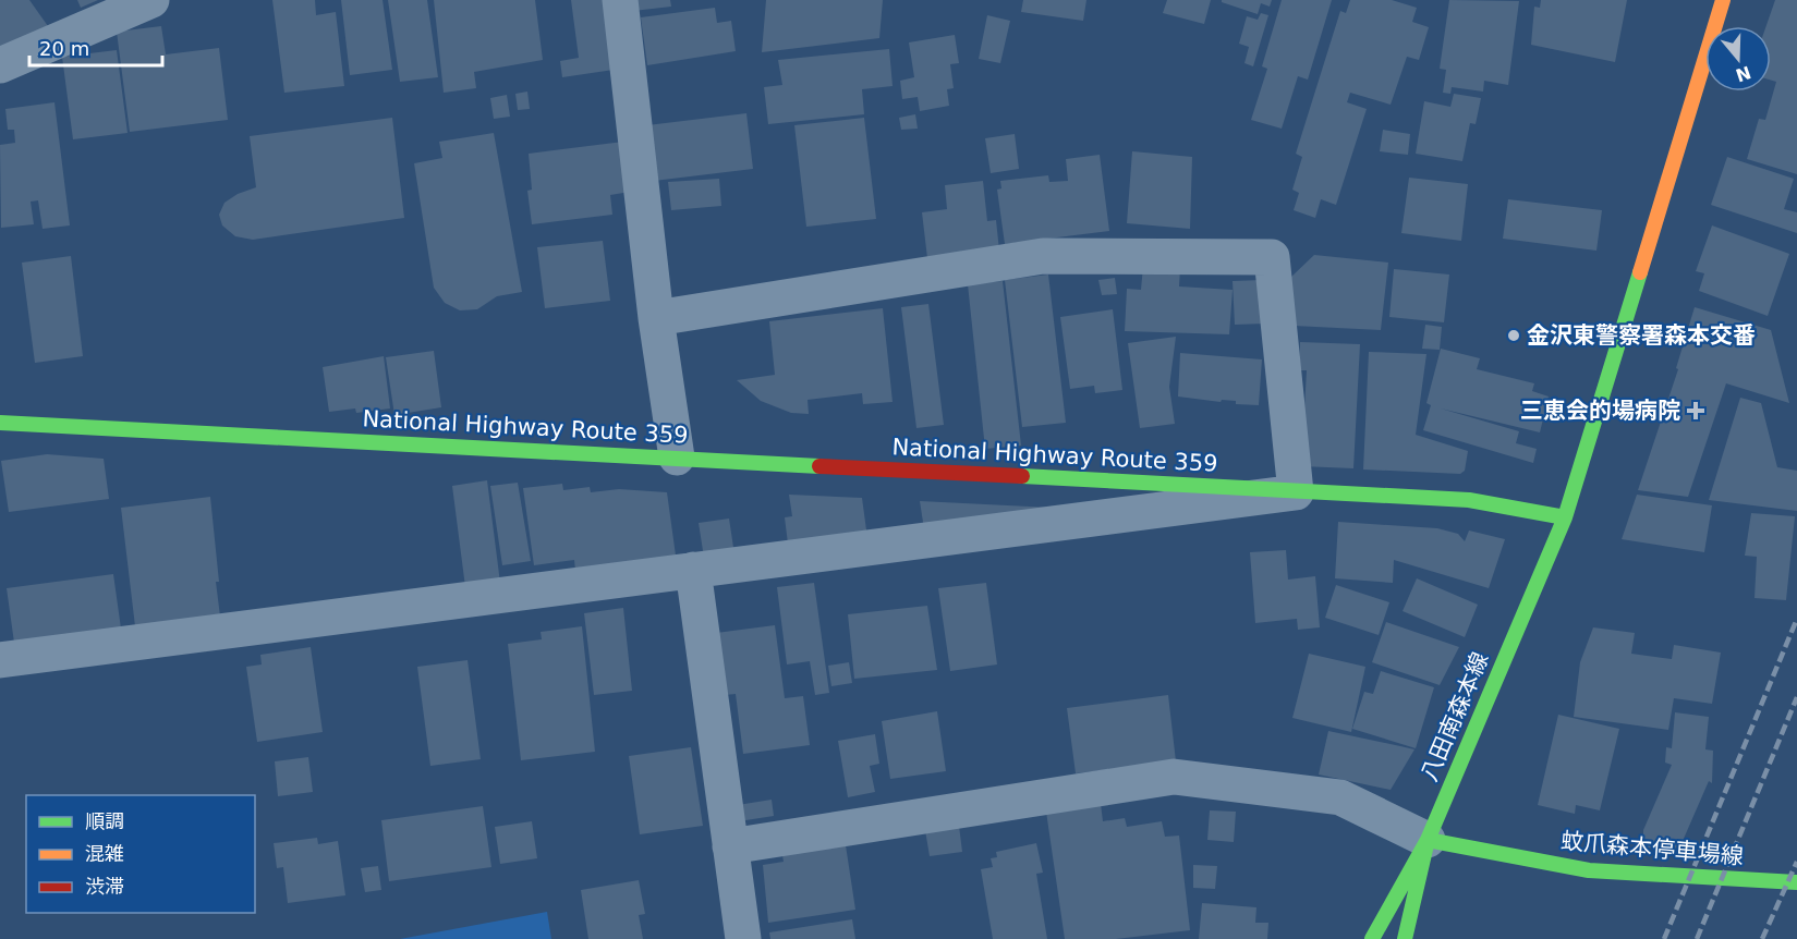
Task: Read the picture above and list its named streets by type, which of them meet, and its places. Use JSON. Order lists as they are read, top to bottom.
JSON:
{
  "streets": {
    "main road": ["National Highway Route 359", "八田南森本線", "蚊爪森本停車場線"]
  },
  "crossings": [
    ["National Highway Route 359", "八田南森本線"],
    ["八田南森本線", "蚊爪森本停車場線"]
  ],
  "places": {
    "other": ["金沢東警察署森本交番"],
    "health": ["三恵会的場病院"]
  },
  "legend": ["順調", "混雑", "渋滞"],
  "scale_bar": "20 m",
  "north": "bottom"
}
